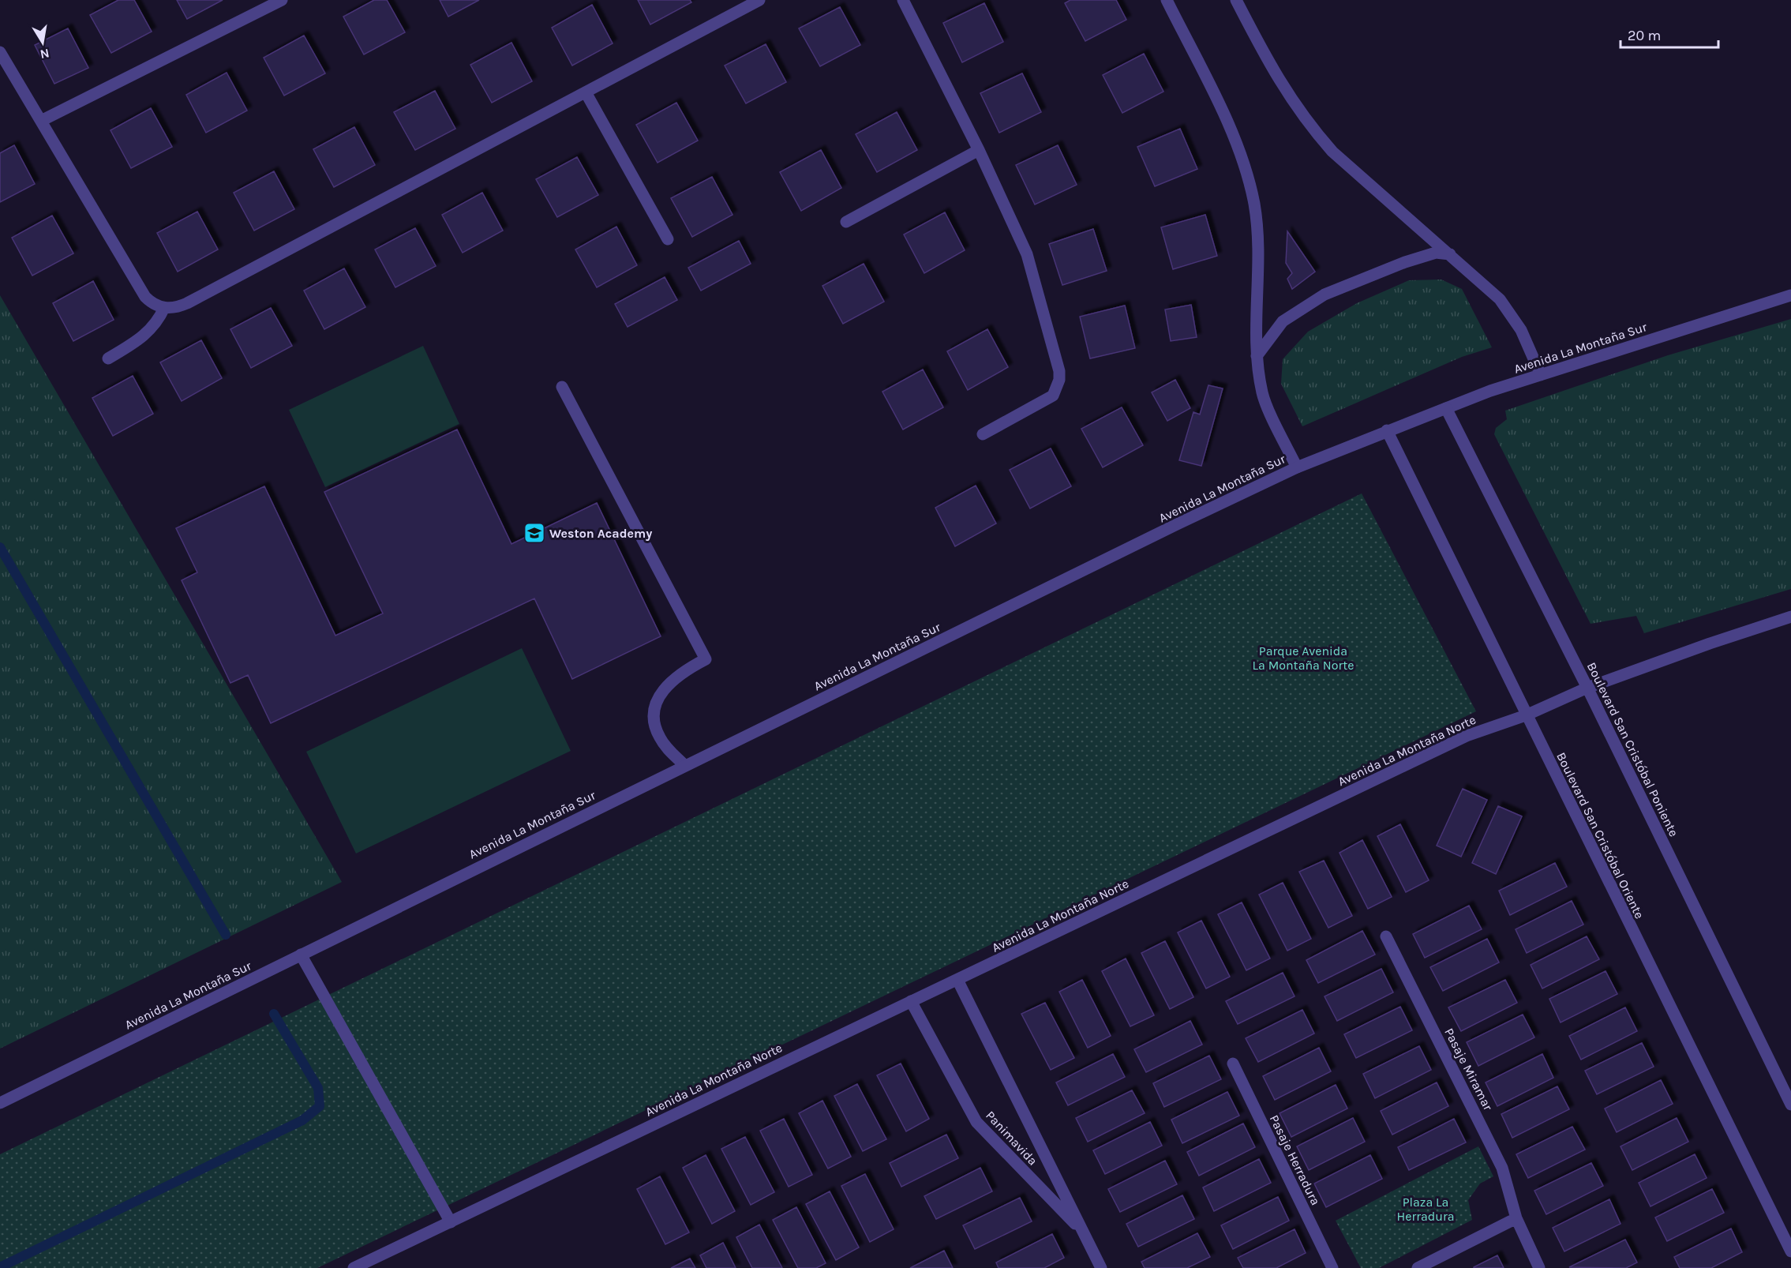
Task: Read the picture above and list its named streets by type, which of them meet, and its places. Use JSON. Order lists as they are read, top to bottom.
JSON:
{
  "streets": {
    "street": [
      "Avenida La Montaña Sur",
      "Boulevard San Cristóbal Poniente",
      "Avenida La Montaña Norte",
      "Boulevard San Cristóbal Oriente",
      "Pasaje Miramar",
      "Panimavida",
      "Pasaje Herradura"
    ]
  },
  "crossings": [
    ["Avenida La Montaña Sur", "Boulevard San Cristóbal Poniente"],
    ["Avenida La Montaña Sur", "Boulevard San Cristóbal Oriente"],
    ["Boulevard San Cristóbal Poniente", "Avenida La Montaña Norte"],
    ["Avenida La Montaña Norte", "Boulevard San Cristóbal Oriente"],
    ["Avenida La Montaña Norte", "Panimavida"]
  ],
  "parks": ["Parque Avenida La Montaña Norte", "Plaza La Herradura"],
  "places": {
    "school or university": ["Weston Academy"]
  },
  "scale_bar": "20 m",
  "north": "bottom"
}
